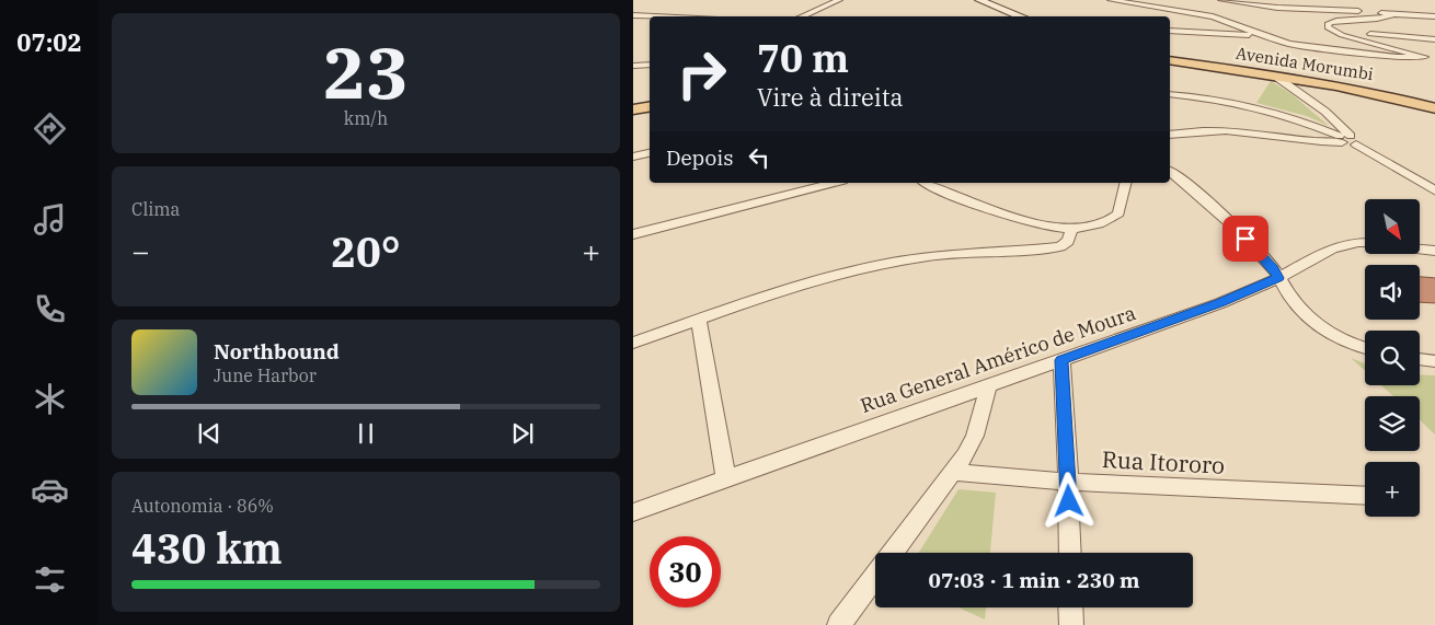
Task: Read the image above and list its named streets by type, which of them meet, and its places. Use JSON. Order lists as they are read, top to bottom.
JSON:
{
  "streets": {
    "main road": ["Avenida Morumbi"],
    "street": ["Rua General Américo de Moura", "Rua Itororo"]
  },
  "north": "bottom right",
  "page": {
    "tabs": "07:02",
    "tile": [
      ["23", "km/h"],
      "Clima",
      ["Autonomia · 86%", "430 km"]
    ],
    "turn": ["70 m", "Vire à direita"],
    "then": "Depois",
    "map_buttons": "+",
    "heat": ["−", "20°", "+"],
    "song": ["Northbound", "June Harbor"],
    "limit": "30",
    "trip": "07:03 · 1 min · 230 m"
  }
}
